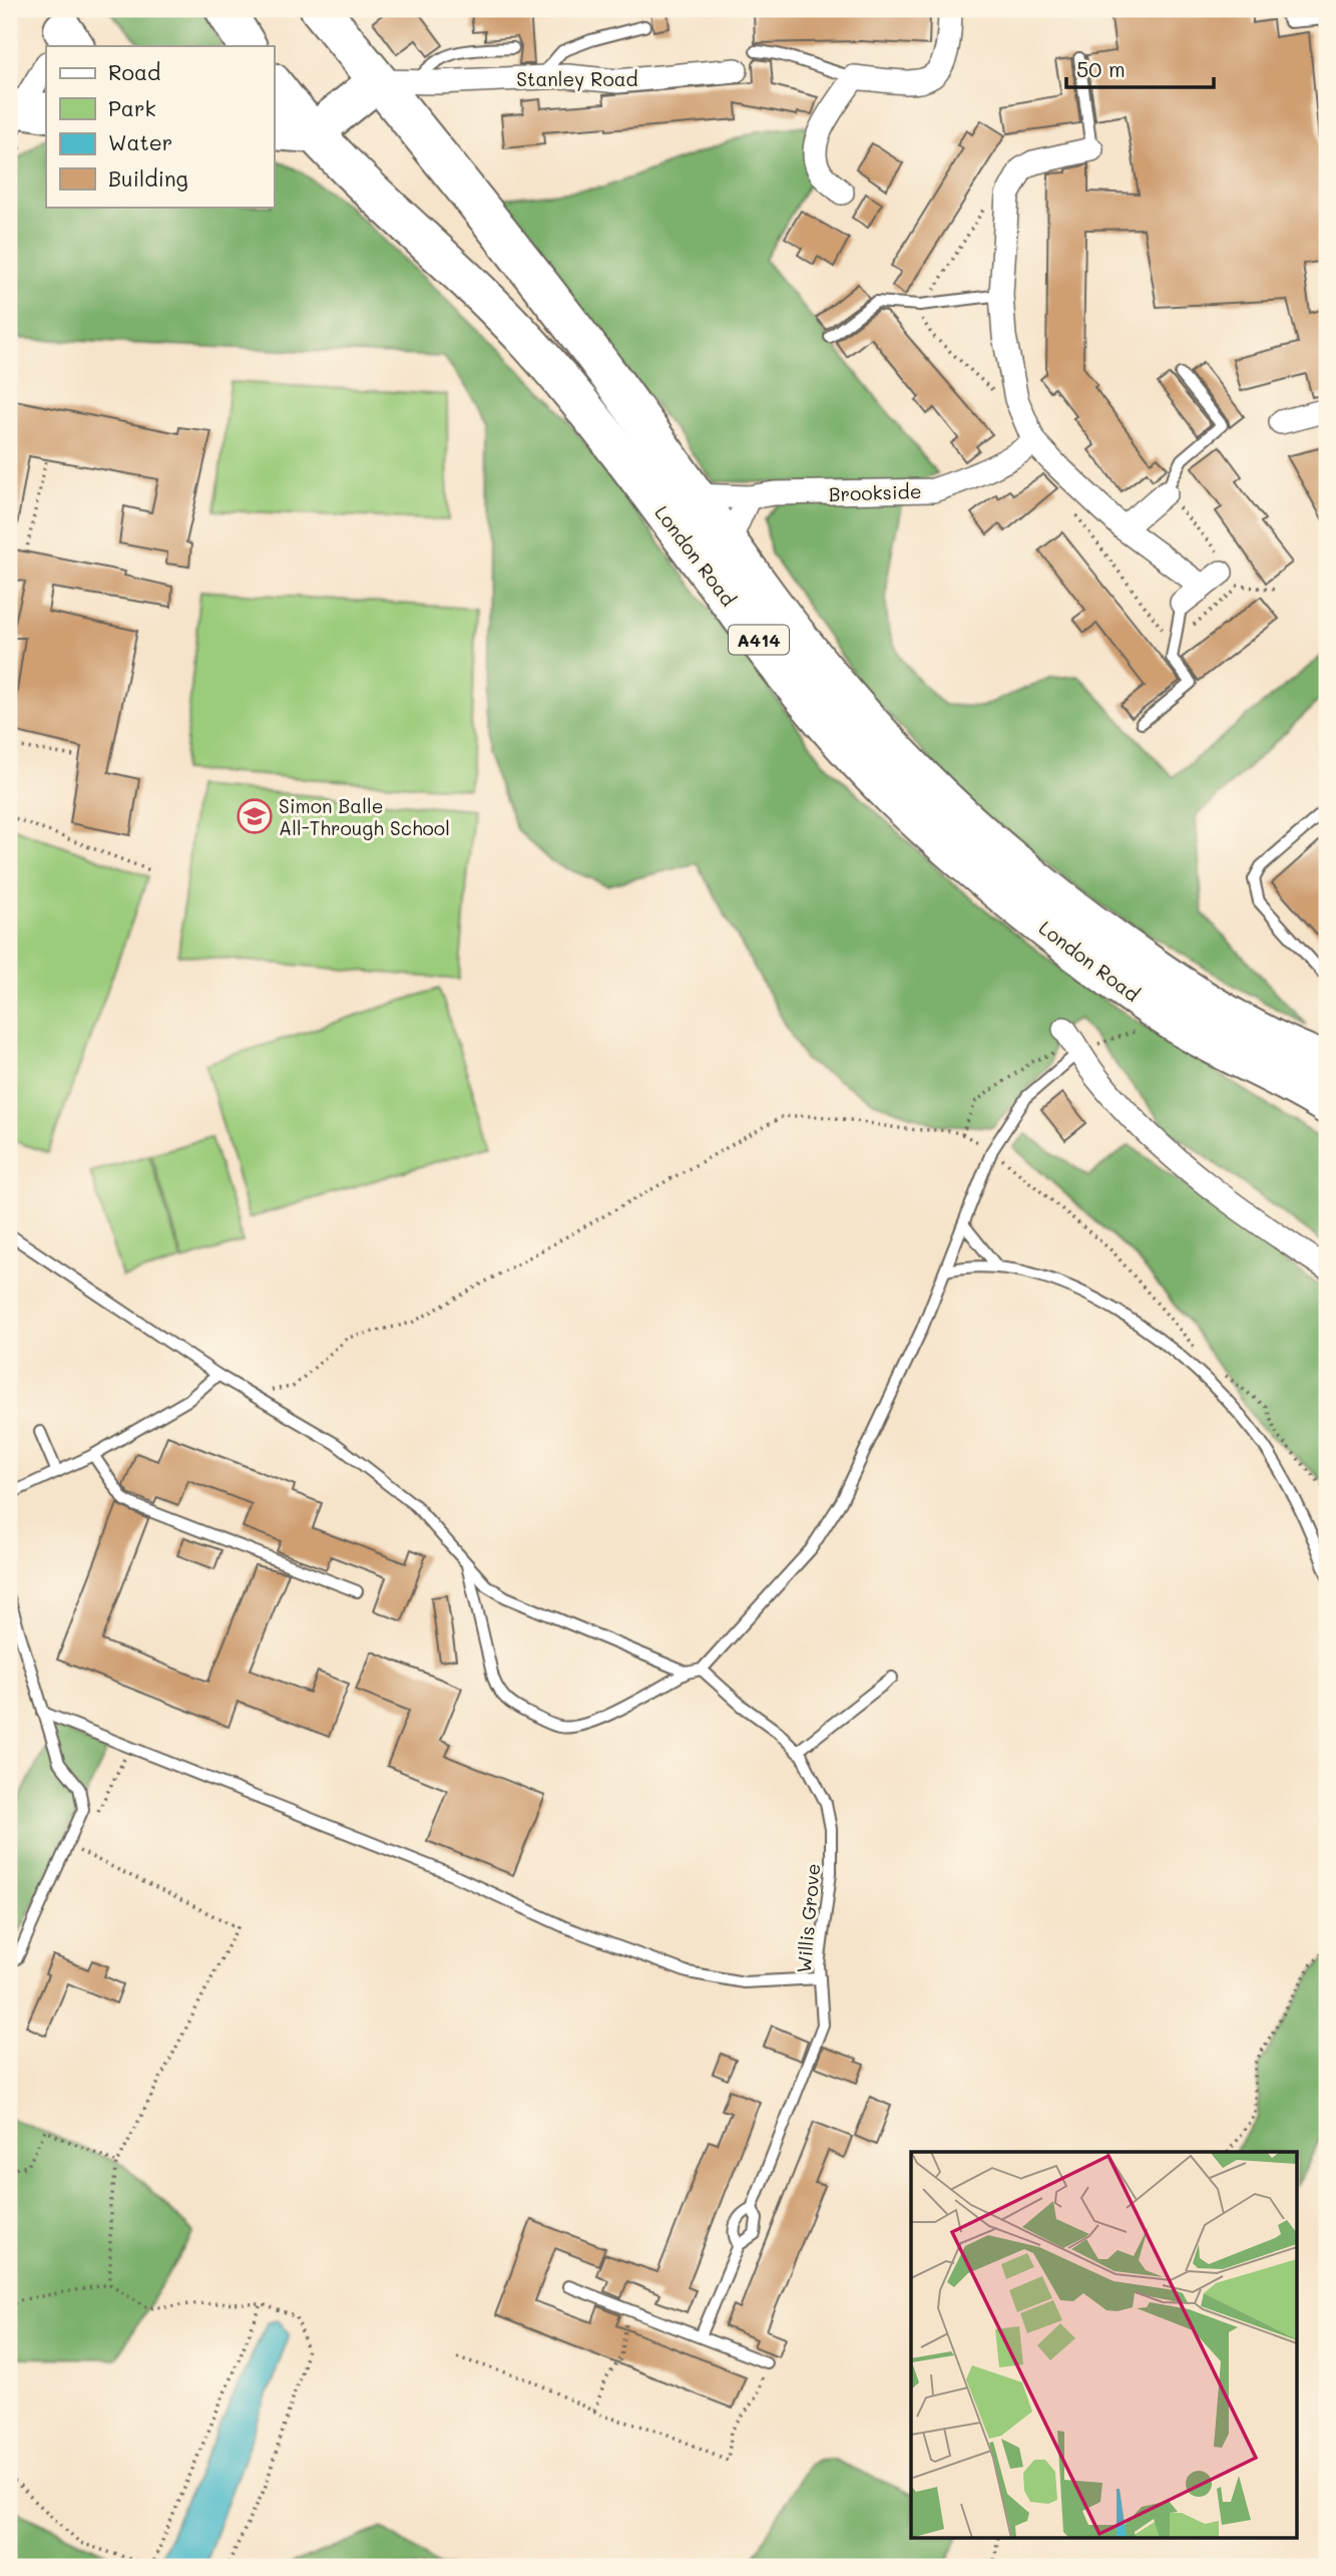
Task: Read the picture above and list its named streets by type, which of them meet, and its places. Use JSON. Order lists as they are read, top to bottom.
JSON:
{
  "streets": {
    "highway": ["London Road", "A414"],
    "street": ["Stanley Road", "Brookside"],
    "lane": ["Willis Grove"]
  },
  "crossings": [
    ["Stanley Road", "London Road"],
    ["Brookside", "London Road"]
  ],
  "places": {
    "school or university": ["Simon Balle All-Through School"]
  },
  "legend": [
    "Road",
    "Park",
    "Water",
    "Building"
  ],
  "scale_bar": "50 m"
}
